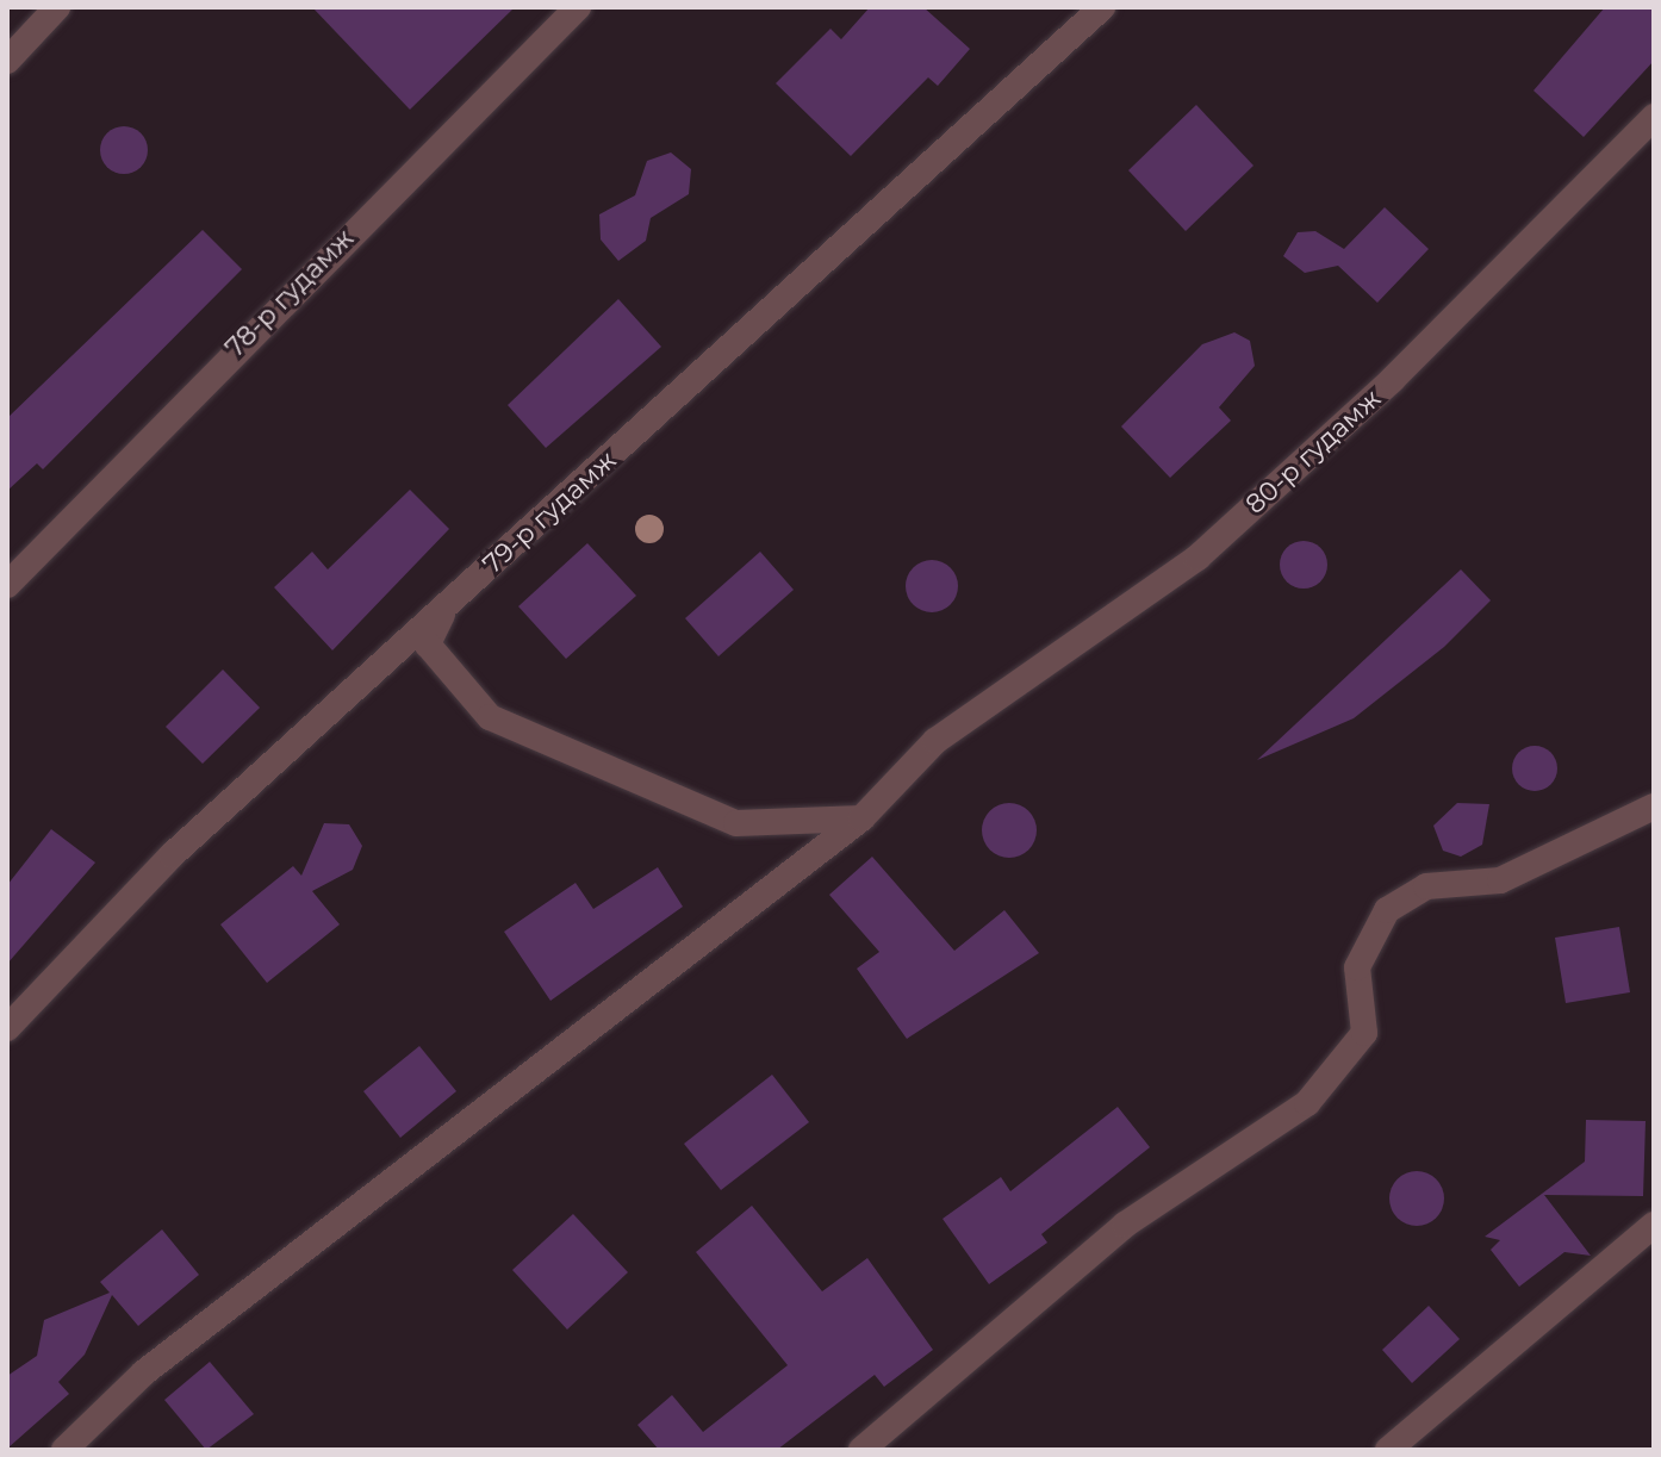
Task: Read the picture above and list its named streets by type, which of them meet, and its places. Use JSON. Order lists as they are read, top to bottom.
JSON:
{
  "streets": {
    "street": ["78-р гудамж", "80-р гудамж", "79-р гудамж"]
  }
}
